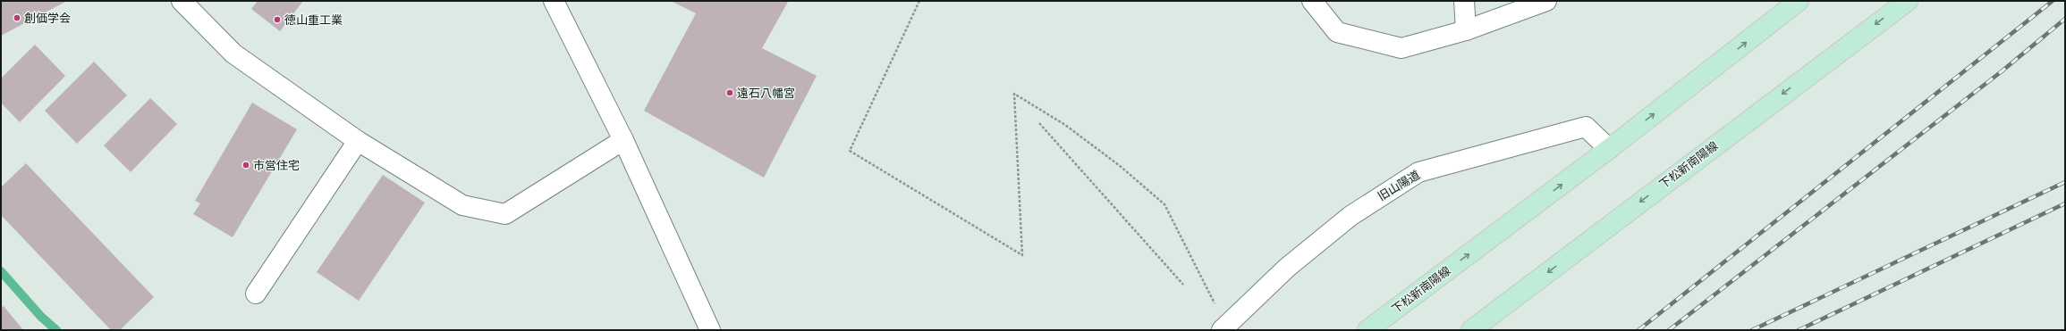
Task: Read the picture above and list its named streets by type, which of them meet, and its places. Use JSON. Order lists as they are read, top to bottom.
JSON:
{
  "streets": {
    "main road": ["下松新南陽線"],
    "street": ["旧山陽道"]
  },
  "crossings": [
    ["下松新南陽線", "旧山陽道"]
  ],
  "places": [
    "創価学会",
    "徳山重工業",
    "遠石八幡宮",
    "市営住宅"
  ]
}
